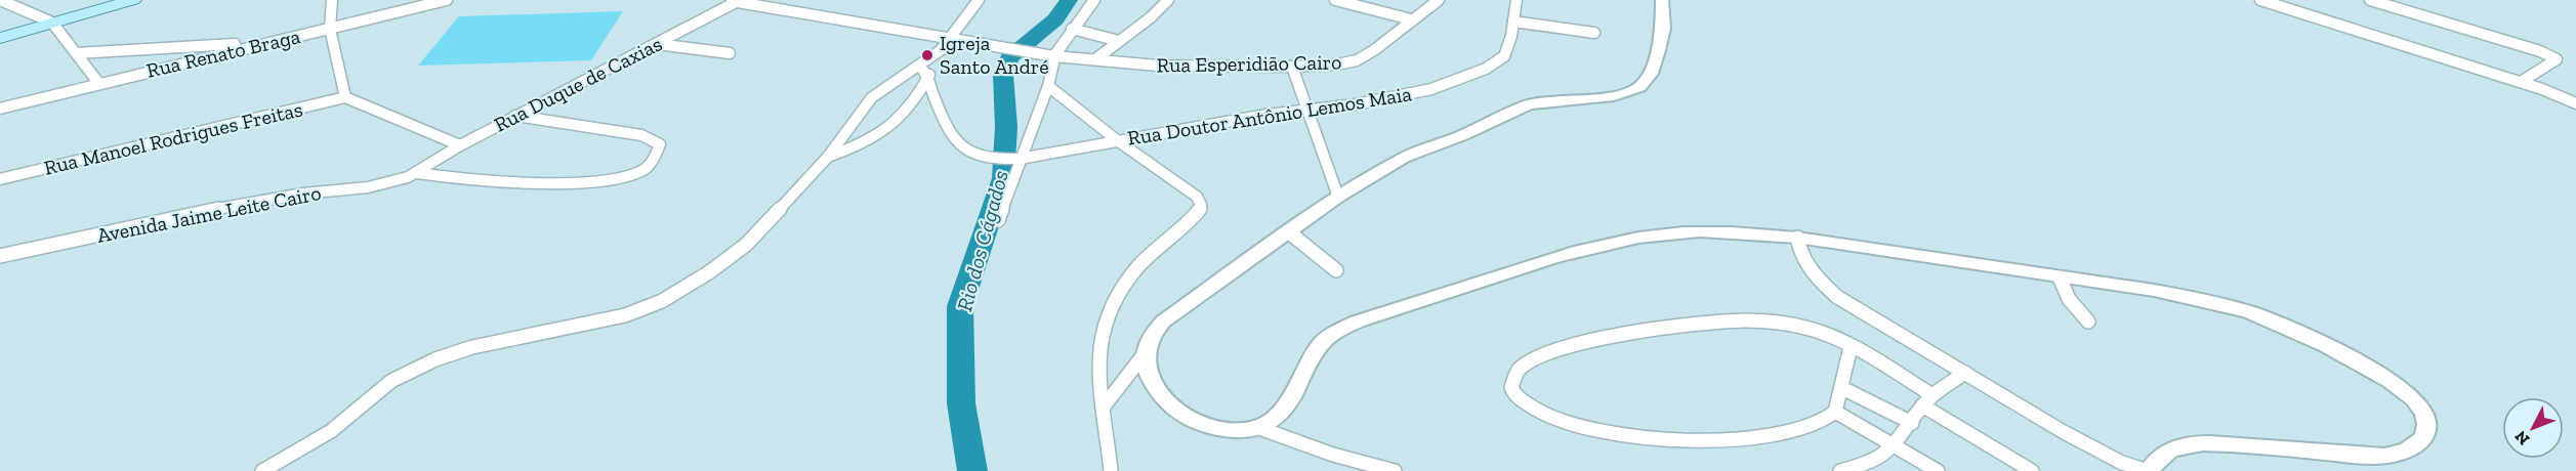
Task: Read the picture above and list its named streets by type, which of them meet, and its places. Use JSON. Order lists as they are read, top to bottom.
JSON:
{
  "streets": {
    "street": [
      "Rua Renato Braga",
      "Rua Esperidião Cairo",
      "Rua Duque de Caxias",
      "Rua Doutor Antônio Lemos Maia",
      "Rua Manoel Rodrigues Freitas",
      "Avenida Jaime Leite Cairo"
    ]
  },
  "crossings": [
    ["Rua Duque de Caxias", "Avenida Jaime Leite Cairo"]
  ],
  "water": ["Rio dos Cágados"],
  "places": ["Igreja Santo André"],
  "north": "bottom left"
}
